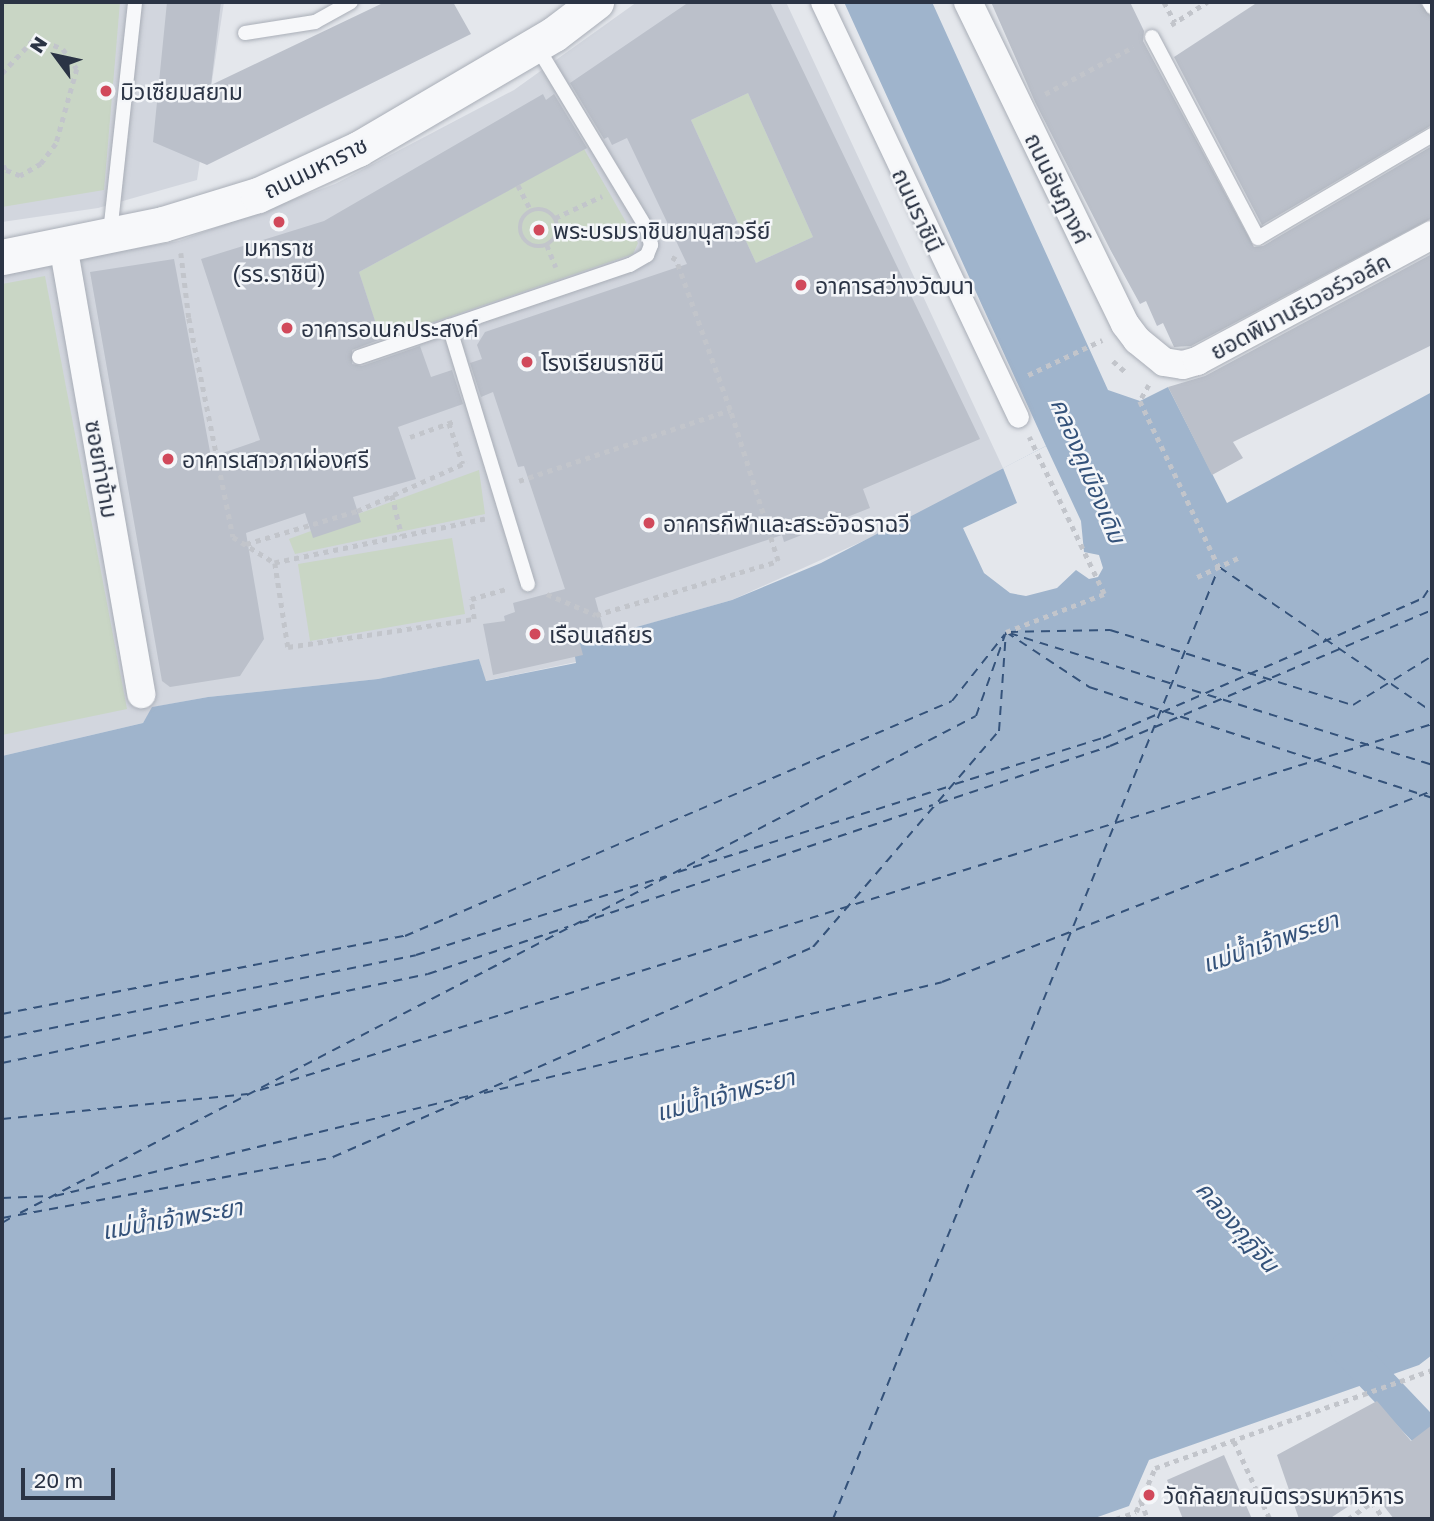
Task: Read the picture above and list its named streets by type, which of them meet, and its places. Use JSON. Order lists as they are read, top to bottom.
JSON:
{
  "streets": {
    "street": [
      "ถนนมหาราช",
      "ถนนอัษฎางค์",
      "ถนนราชินี",
      "ยอดพิมานริเวอร์วอล์ค",
      "ซอยท่าข้าม"
    ]
  },
  "crossings": [
    ["ถนนมหาราช", "ซอยท่าข้าม"],
    ["ถนนอัษฎางค์", "ยอดพิมานริเวอร์วอล์ค"]
  ],
  "water": ["คลองคูเมืองเดิม", "แม่น้ำเจ้าพระยา", "คลองกุฎีจีน"],
  "places": [
    "มิวเซียมสยาม",
    "มหาราช (รร.ราชินี)",
    "พระบรมราชินยานุสาวรีย์",
    "อาคารสว่างวัฒนา",
    "อาคารอเนกประสงค์",
    "โรงเรียนราชินี",
    "อาคารเสาวภาผ่องศรี",
    "อาคารกีฬาและสระอัจฉราฉวี",
    "เรือนเสถียร",
    "วัดกัลยาณมิตรวรมหาวิหาร"
  ],
  "scale_bar": "20 m",
  "north": "top left"
}
